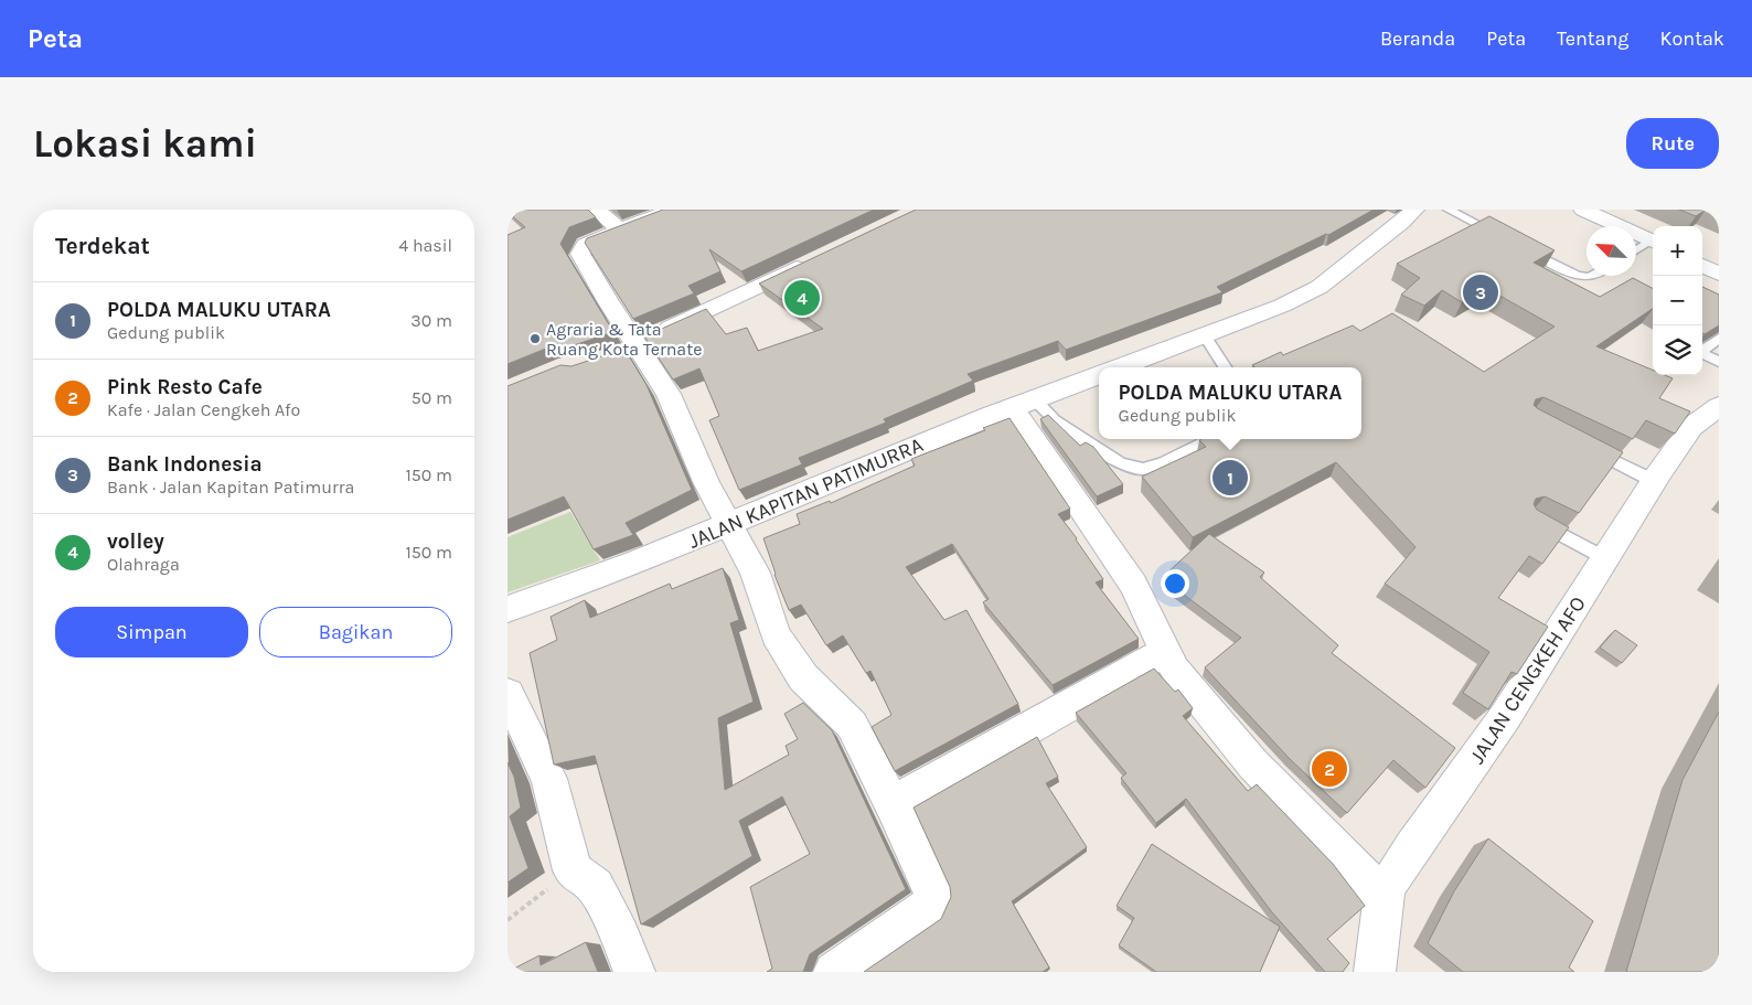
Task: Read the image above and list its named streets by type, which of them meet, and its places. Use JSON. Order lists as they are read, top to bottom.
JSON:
{
  "streets": {
    "street": ["JALAN KAPITAN PATIMURRA", "JALAN CENGKEH AFO"]
  },
  "places": ["Agraria & Tata Ruang Kota Ternate"],
  "north": "top left",
  "page": {
    "header": "Peta",
    "nav": [
      "Beranda",
      "Peta",
      "Tentang",
      "Kontak"
    ],
    "buttons": [
      "Rute",
      ["Simpan", "Bagikan"]
    ],
    "title": "Lokasi kami",
    "heading": ["Terdekat", "4 hasil"],
    "map_buttons": ["+", "−"],
    "pins": [
      "3",
      "4",
      "1",
      "2"
    ],
    "list": [
      {
        "mark": "1",
        "name": "POLDA MALUKU UTARA",
        "note": "Gedung publik",
        "value": "30 m"
      },
      {
        "mark": "2",
        "name": "Pink Resto Cafe",
        "note": "Kafe · Jalan Cengkeh Afo",
        "value": "50 m"
      },
      {
        "mark": "3",
        "name": "Bank Indonesia",
        "note": "Bank · Jalan Kapitan Patimurra",
        "value": "150 m"
      },
      {
        "mark": "4",
        "name": "volley",
        "note": "Olahraga",
        "value": "150 m"
      }
    ],
    "popup": ["POLDA MALUKU UTARA", "Gedung publik"]
  }
}
